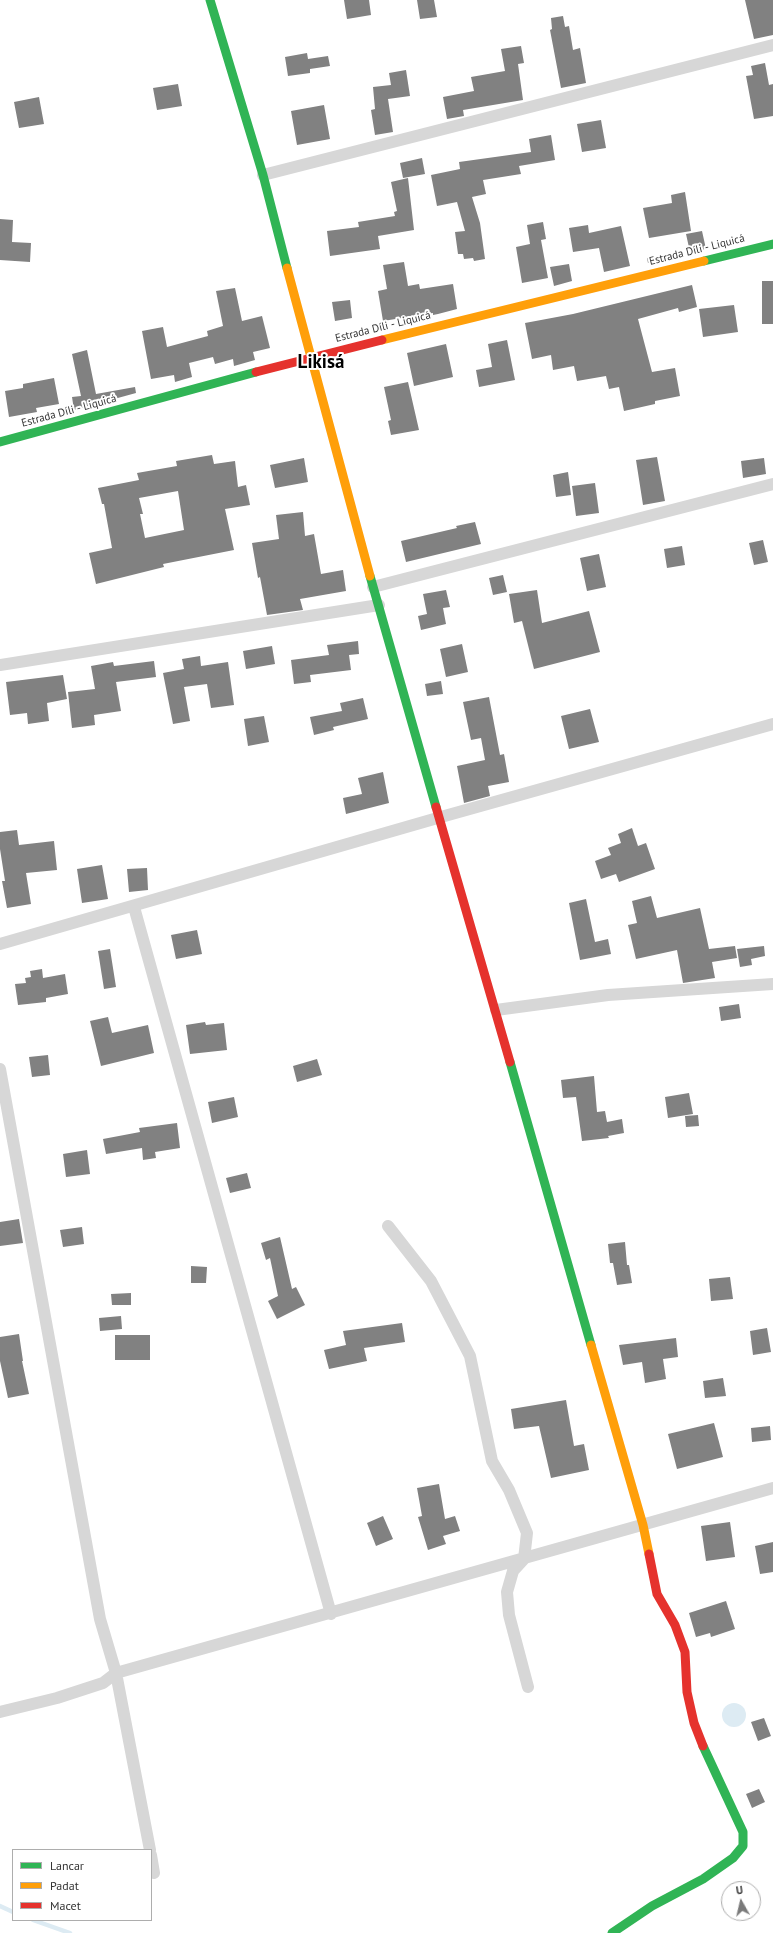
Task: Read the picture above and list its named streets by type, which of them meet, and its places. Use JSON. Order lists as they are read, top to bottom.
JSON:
{
  "streets": {
    "street": ["Estrada Díli - Liquicá"]
  },
  "districts": ["Likisá"],
  "legend": ["Lancar", "Padat", "Macet"],
  "north": "top"
}
